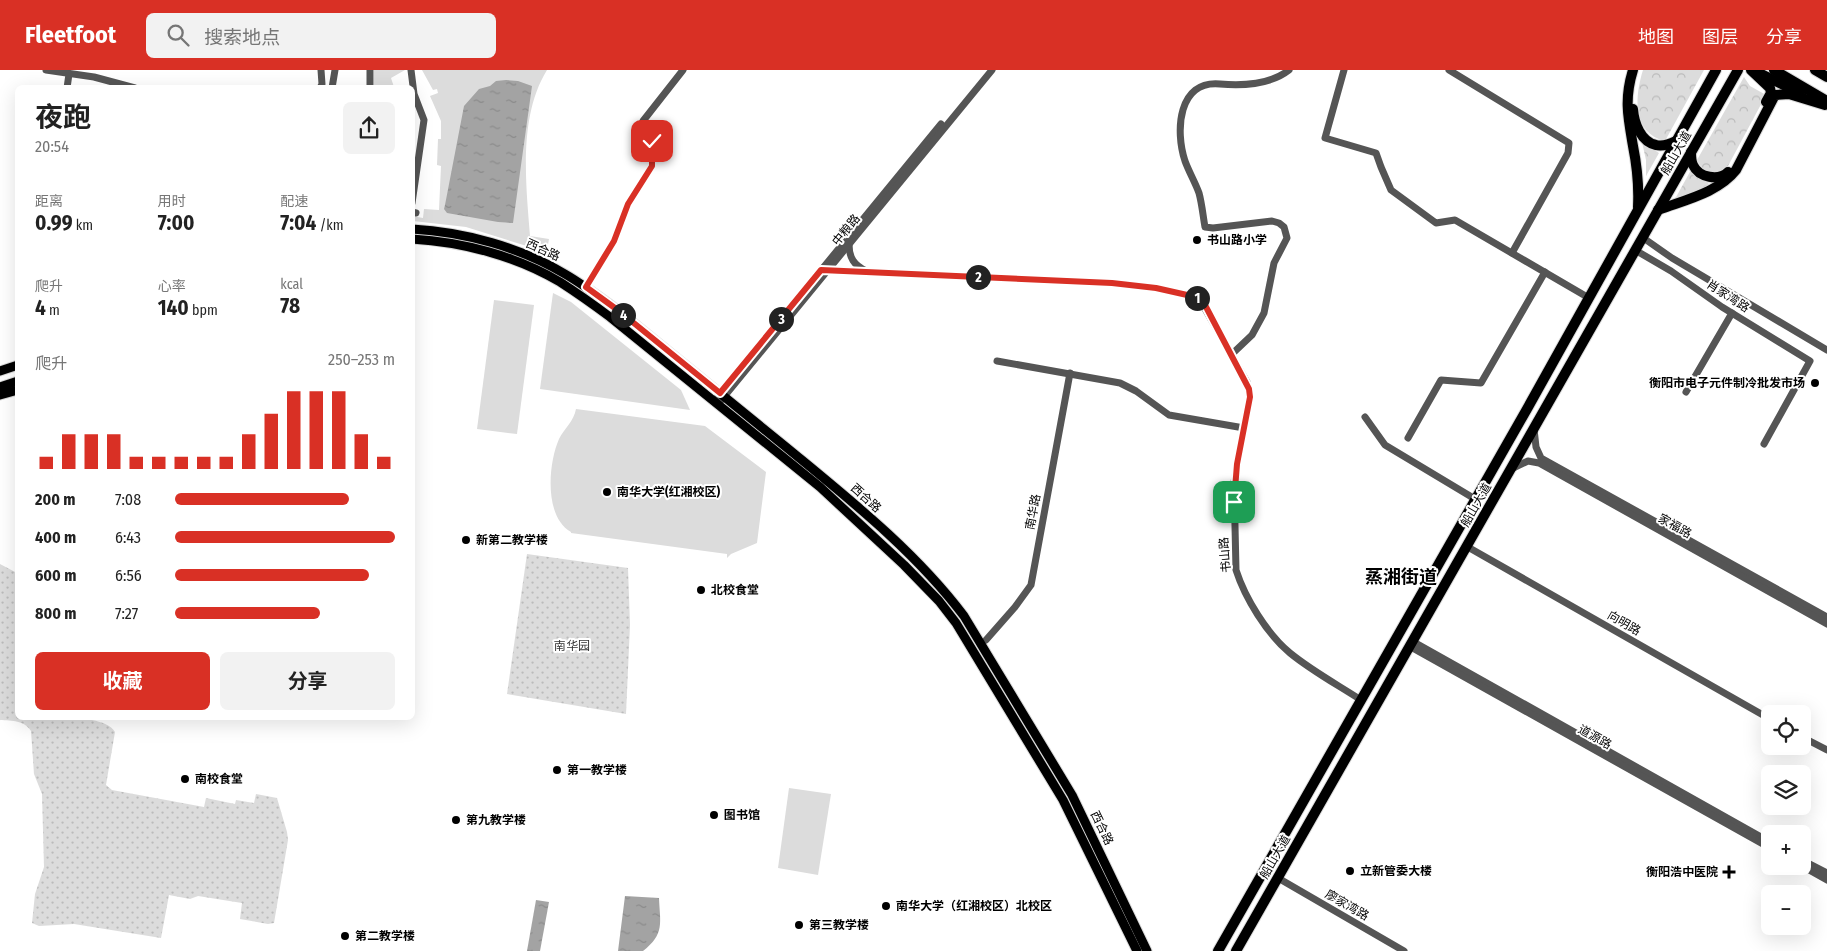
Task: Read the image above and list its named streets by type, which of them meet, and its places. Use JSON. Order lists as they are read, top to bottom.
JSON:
{
  "streets": {
    "highway": ["船山大道"],
    "main road": ["西合路"],
    "street": [
      "中粮路",
      "肖家湾路",
      "南华路",
      "家福路",
      "书山路",
      "向明路",
      "道源路",
      "廖家湾路"
    ]
  },
  "crossings": [
    ["船山大道", "肖家湾路"],
    ["船山大道", "家福路"],
    ["船山大道", "书山路"],
    ["船山大道", "向明路"],
    ["船山大道", "道源路"],
    ["船山大道", "廖家湾路"],
    ["中粮路", "西合路"],
    ["中粮路", "书山路"]
  ],
  "districts": ["蒸湘街道"],
  "parks": ["南华园"],
  "places": {
    "other": [
      "书山路小学",
      "衡阳市电子元件制冷批发市场",
      "南华大学(红湘校区)",
      "新第二教学楼",
      "北校食堂",
      "第一教学楼",
      "南校食堂",
      "图书馆",
      "第九教学楼",
      "立新管委大楼",
      "南华大学（红湘校区）北校区",
      "第三教学楼",
      "第二教学楼"
    ],
    "health": ["衡阳浩中医院"]
  },
  "page": {
    "header": "Fleetfoot",
    "search": "搜索地点",
    "nav": ["地图", "图层", "分享"],
    "heading": ["夜跑", "20:54"],
    "stats": [
      ["距离", "0.99 km"],
      ["用时", "7:00"],
      ["配速", "7:04 /km"],
      ["爬升", "4 m"],
      ["心率", "140 bpm"],
      ["kcal", "78"]
    ],
    "pins": [
      "2",
      "1",
      "4",
      "3"
    ],
    "chart": ["爬升", "250–253 m"],
    "list": [
      {
        "name": "200 m",
        "note": "7:08"
      },
      {
        "name": "400 m",
        "note": "6:43"
      },
      {
        "name": "600 m",
        "note": "6:56"
      },
      {
        "name": "800 m",
        "note": "7:27"
      }
    ],
    "buttons": ["收藏", "分享"],
    "map_buttons": ["+", "−"]
  }
}
